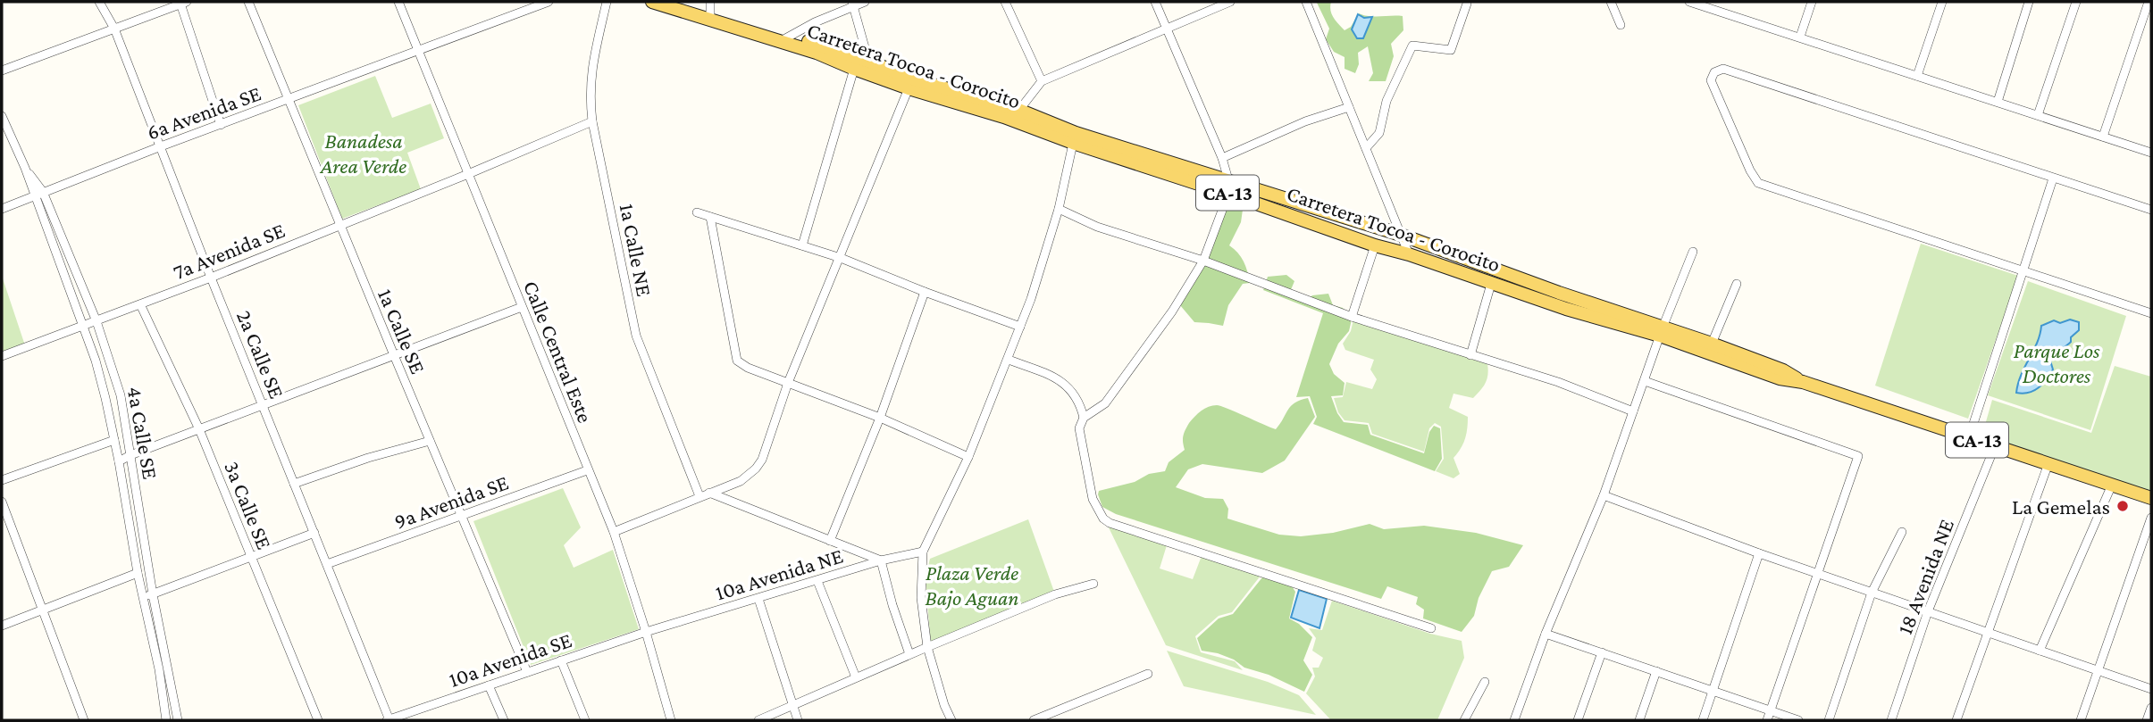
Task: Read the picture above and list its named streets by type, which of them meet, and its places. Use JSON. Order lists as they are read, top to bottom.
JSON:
{
  "streets": {
    "main road": ["Carretera Tocoa - Corocito", "CA-13"],
    "street": [
      "6a Avenida SE",
      "1a Calle NE",
      "7a Avenida SE",
      "1a Calle SE",
      "Calle Central Este",
      "2a Calle SE",
      "4a Calle SE",
      "9a Avenida SE",
      "3a Calle SE",
      "10a Avenida NE",
      "18 Avenida NE",
      "10a Avenida SE"
    ]
  },
  "crossings": [
    ["Carretera Tocoa - Corocito", "18 Avenida NE"],
    ["6a Avenida SE", "1a Calle SE"],
    ["6a Avenida SE", "Calle Central Este"],
    ["6a Avenida SE", "2a Calle SE"],
    ["6a Avenida SE", "4a Calle SE"],
    ["1a Calle NE", "7a Avenida SE"],
    ["7a Avenida SE", "1a Calle SE"],
    ["7a Avenida SE", "Calle Central Este"],
    ["7a Avenida SE", "2a Calle SE"],
    ["7a Avenida SE", "4a Calle SE"],
    ["7a Avenida SE", "3a Calle SE"],
    ["1a Calle SE", "9a Avenida SE"],
    ["1a Calle SE", "10a Avenida SE"],
    ["Calle Central Este", "9a Avenida SE"],
    ["Calle Central Este", "10a Avenida NE"],
    ["Calle Central Este", "10a Avenida SE"],
    ["2a Calle SE", "9a Avenida SE"],
    ["2a Calle SE", "10a Avenida SE"],
    ["10a Avenida NE", "10a Avenida SE"]
  ],
  "parks": ["Banadesa Area Verde", "Parque Los Doctores", "Plaza Verde Bajo Aguan"],
  "places": ["La Gemelas"]
}
